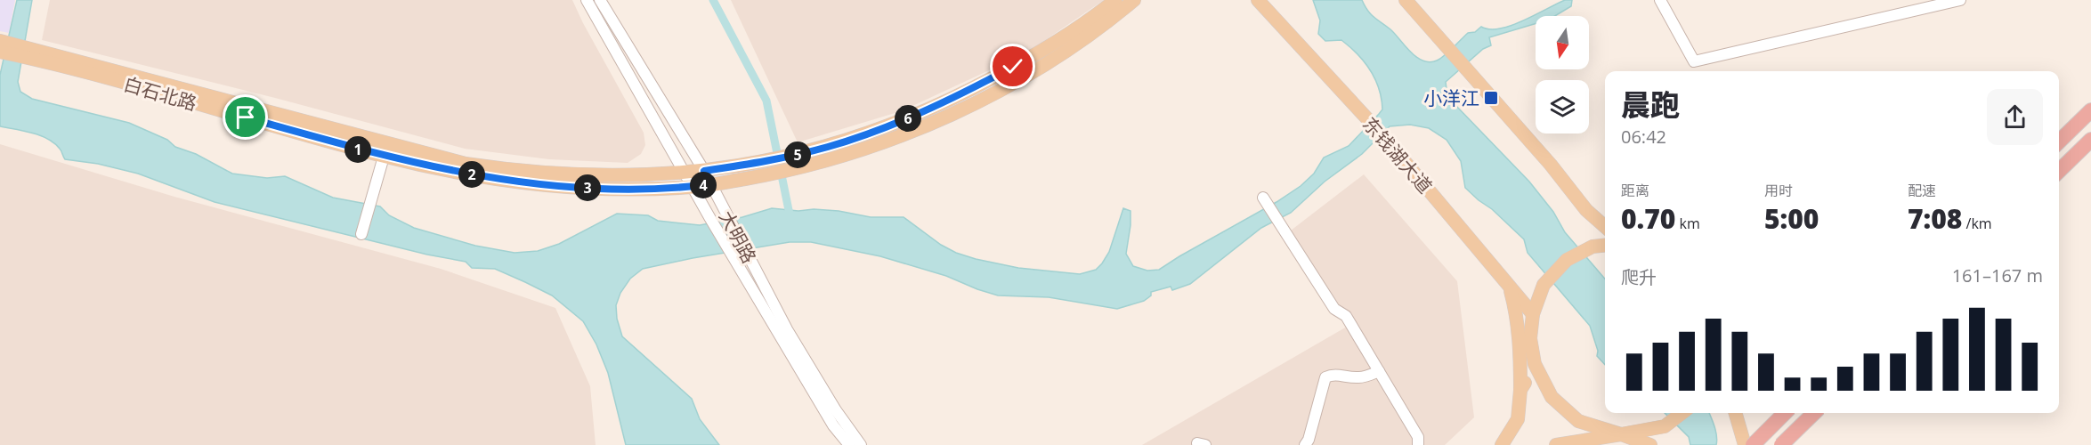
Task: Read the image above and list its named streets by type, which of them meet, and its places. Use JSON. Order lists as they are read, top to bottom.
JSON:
{
  "streets": {
    "main road": ["白石北路", "东钱湖大道"],
    "street": ["大明路"]
  },
  "crossings": [
    ["白石北路", "大明路"]
  ],
  "places": {
    "transit": ["小洋江"]
  },
  "north": "bottom",
  "page": {
    "heading": ["晨跑", "06:42"],
    "pins": [
      "6",
      "1",
      "5",
      "2",
      "4",
      "3"
    ],
    "stats": [
      ["距离", "0.70 km"],
      ["用时", "5:00"],
      ["配速", "7:08 /km"]
    ],
    "chart": ["爬升", "161–167 m"]
  }
}
